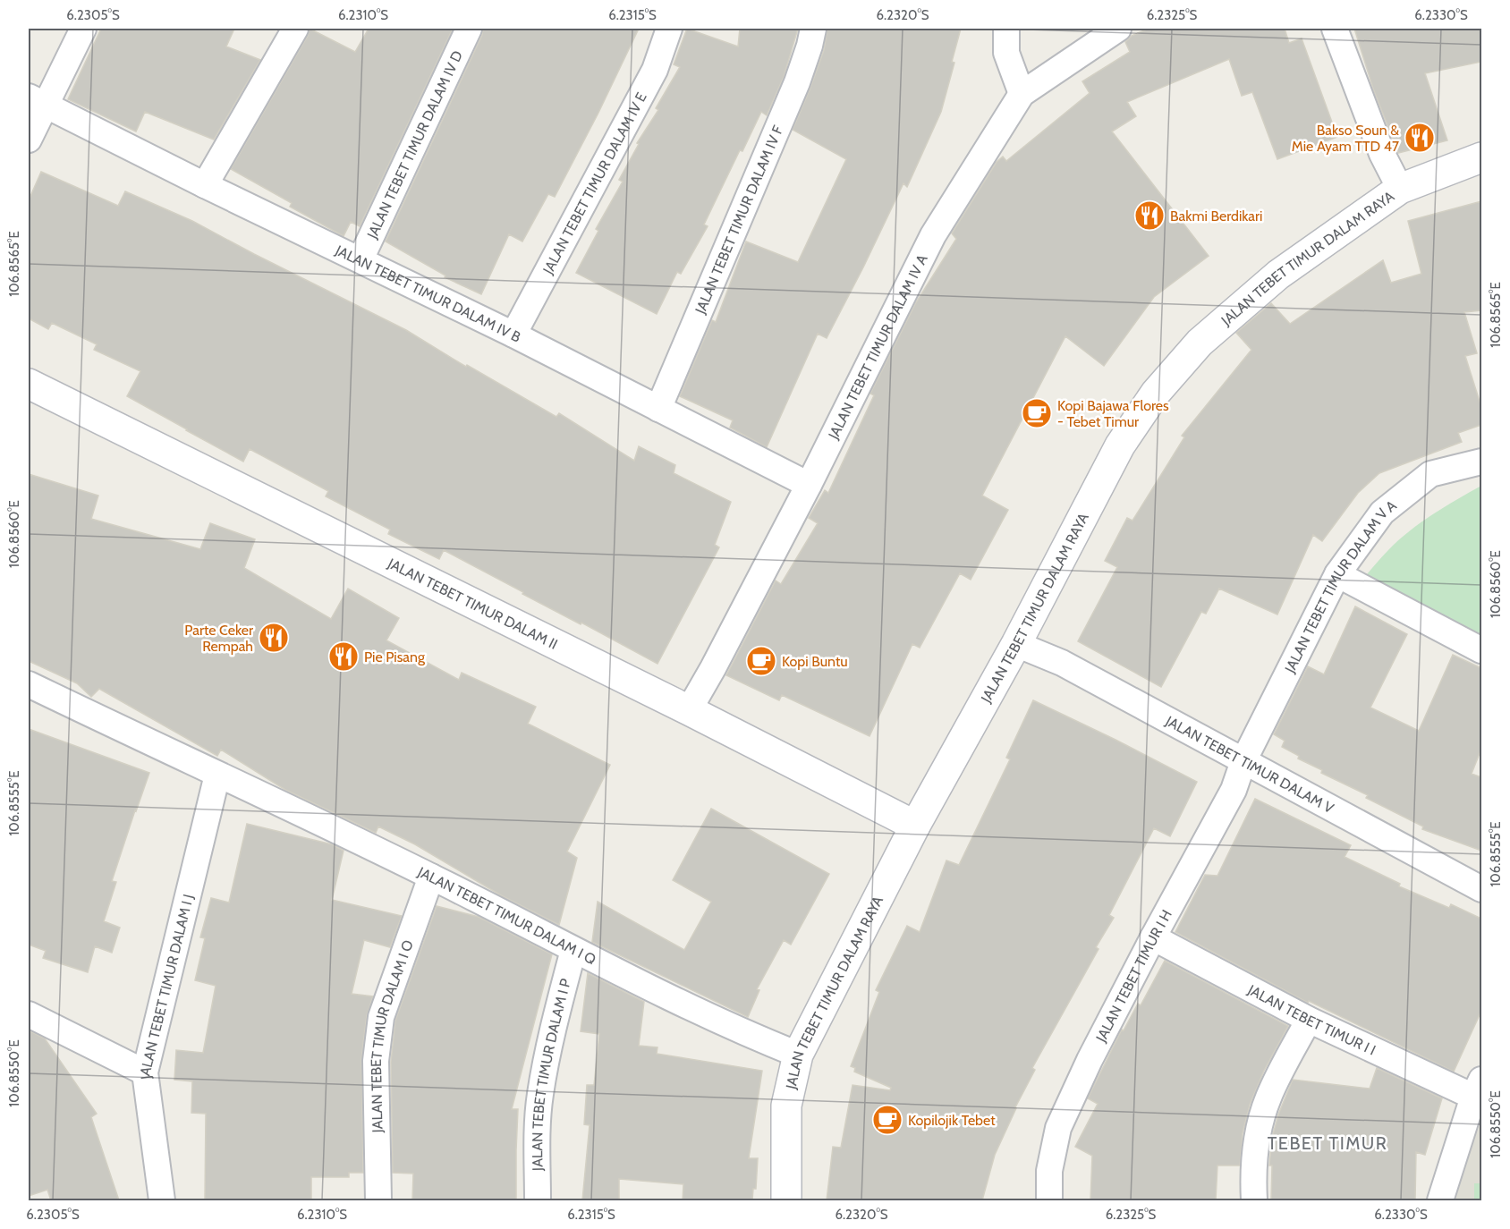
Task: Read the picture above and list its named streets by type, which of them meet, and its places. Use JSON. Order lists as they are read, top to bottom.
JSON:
{
  "streets": {
    "street": [
      "JALAN TEBET TIMUR DALAM IV D",
      "JALAN TEBET TIMUR DALAM IV E",
      "JALAN TEBET TIMUR DALAM IV F",
      "JALAN TEBET TIMUR DALAM RAYA",
      "JALAN TEBET TIMUR DALAM IV B",
      "JALAN TEBET TIMUR DALAM IV A",
      "JALAN TEBET TIMUR DALAM V A",
      "JALAN TEBET TIMUR DALAM II",
      "JALAN TEBET TIMUR DALAM V",
      "JALAN TEBET TIMUR DALAM I Q",
      "JALAN TEBET TIMUR I H",
      "JALAN TEBET TIMUR DALAM I J",
      "JALAN TEBET TIMUR I I",
      "JALAN TEBET TIMUR DALAM I O",
      "JALAN TEBET TIMUR DALAM I P"
    ]
  },
  "crossings": [
    ["JALAN TEBET TIMUR DALAM IV D", "JALAN TEBET TIMUR DALAM IV B"],
    ["JALAN TEBET TIMUR DALAM IV E", "JALAN TEBET TIMUR DALAM IV B"],
    ["JALAN TEBET TIMUR DALAM IV F", "JALAN TEBET TIMUR DALAM IV B"],
    ["JALAN TEBET TIMUR DALAM RAYA", "JALAN TEBET TIMUR DALAM II"],
    ["JALAN TEBET TIMUR DALAM RAYA", "JALAN TEBET TIMUR DALAM V"],
    ["JALAN TEBET TIMUR DALAM RAYA", "JALAN TEBET TIMUR DALAM I Q"],
    ["JALAN TEBET TIMUR DALAM IV B", "JALAN TEBET TIMUR DALAM IV A"],
    ["JALAN TEBET TIMUR DALAM IV A", "JALAN TEBET TIMUR DALAM II"],
    ["JALAN TEBET TIMUR DALAM V A", "JALAN TEBET TIMUR DALAM V"],
    ["JALAN TEBET TIMUR DALAM V A", "JALAN TEBET TIMUR I H"],
    ["JALAN TEBET TIMUR DALAM V", "JALAN TEBET TIMUR I H"],
    ["JALAN TEBET TIMUR DALAM I Q", "JALAN TEBET TIMUR DALAM I J"],
    ["JALAN TEBET TIMUR DALAM I Q", "JALAN TEBET TIMUR DALAM I O"],
    ["JALAN TEBET TIMUR DALAM I Q", "JALAN TEBET TIMUR DALAM I P"],
    ["JALAN TEBET TIMUR I H", "JALAN TEBET TIMUR I I"]
  ],
  "districts": ["TEBET TIMUR"],
  "places": {
    "restaurant": [
      "Bakso Soun & Mie Ayam TTD 47",
      "Bakmi Berdikari",
      "Parte Ceker Rempah",
      "Pie Pisang"
    ],
    "cafe": ["Kopi Bajawa Flores - Tebet Timur", "Kopi Buntu", "Kopilojik Tebet"]
  },
  "coordinates": [
    "6.2305°S",
    "6.2310°S",
    "6.2315°S",
    "6.2320°S",
    "6.2325°S",
    "6.2330°S",
    "106.8565°E",
    "106.8560°E",
    "106.8555°E",
    "106.8550°E"
  ]
}
